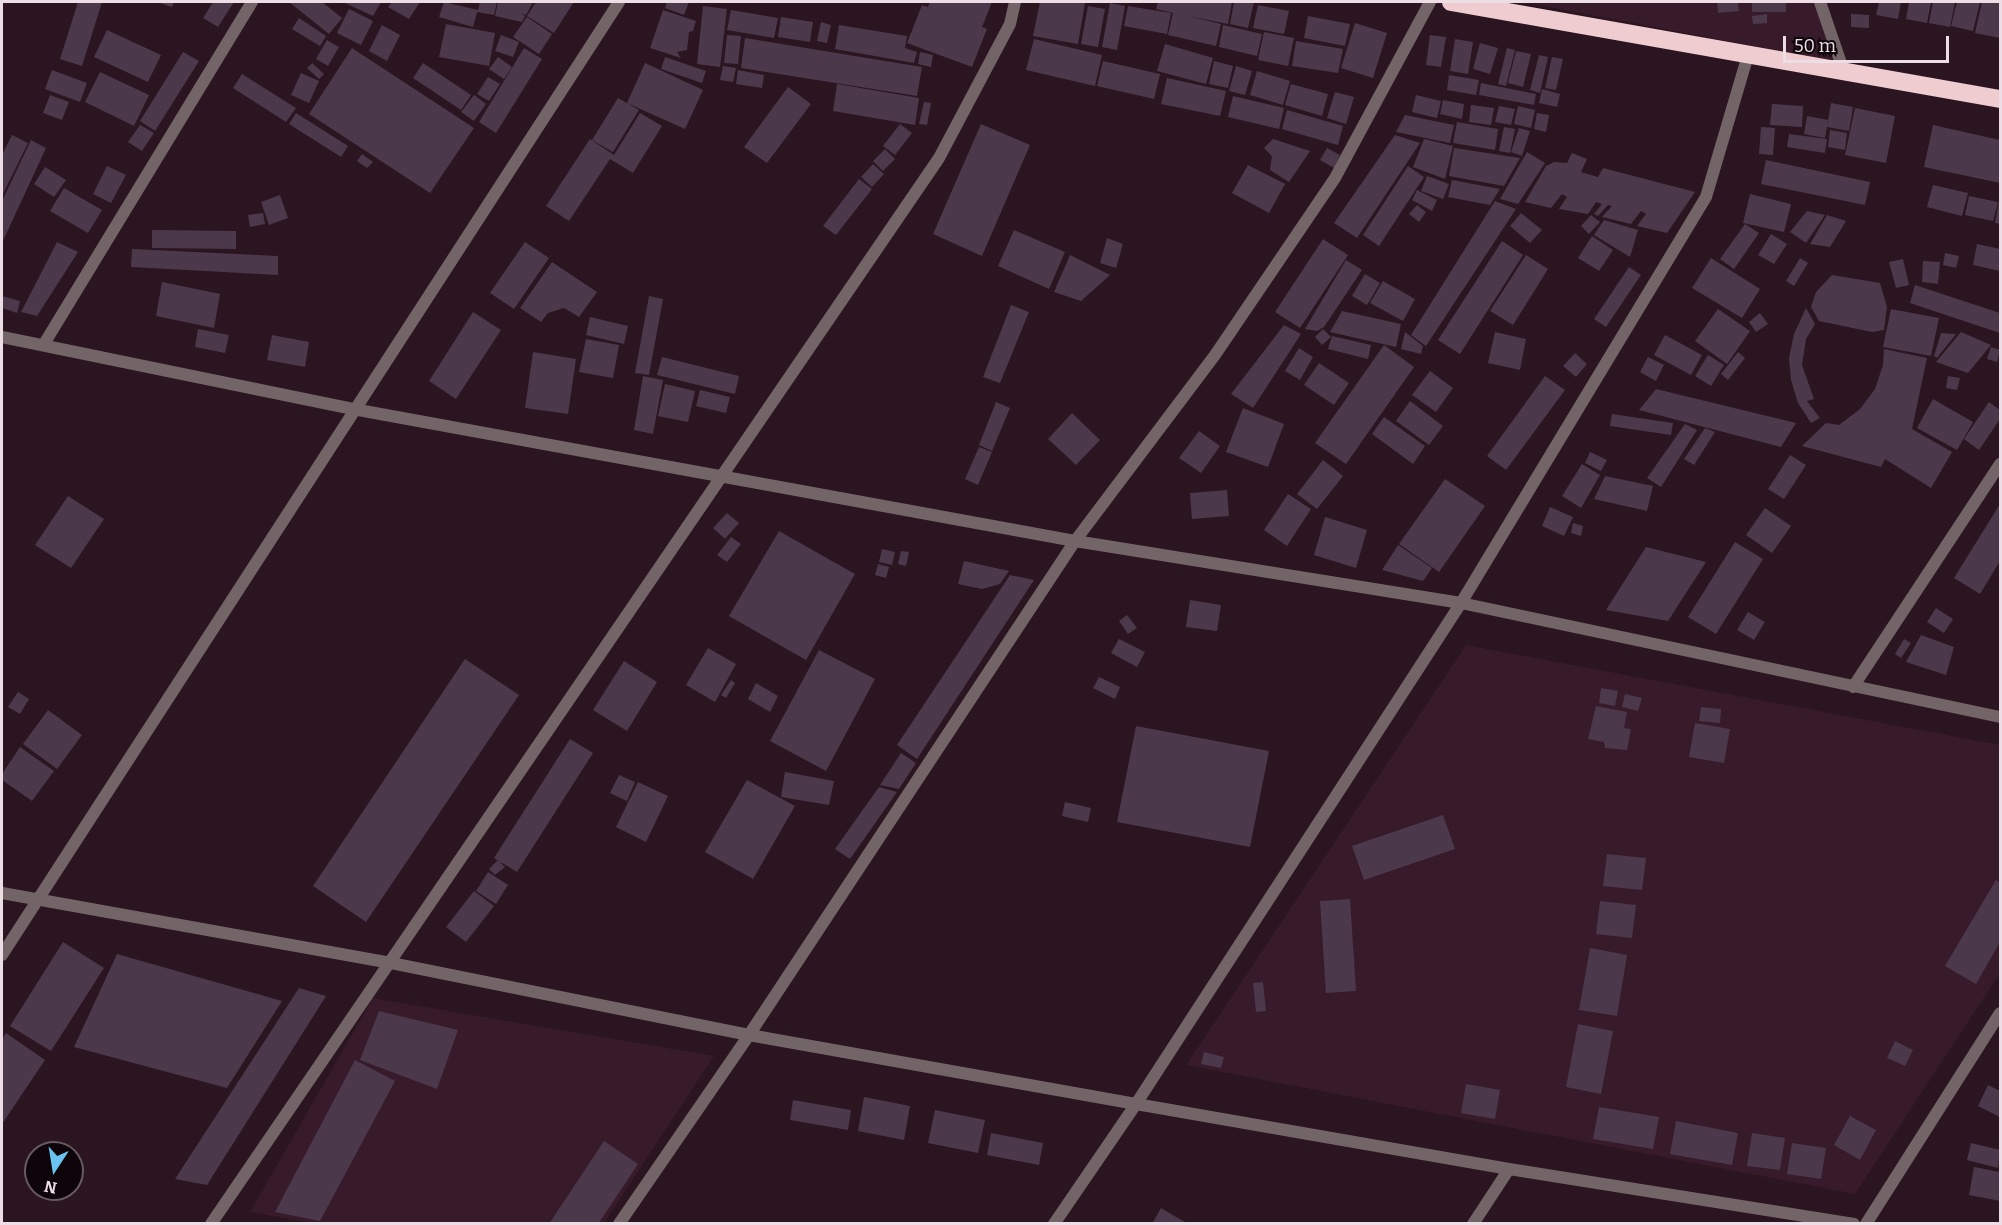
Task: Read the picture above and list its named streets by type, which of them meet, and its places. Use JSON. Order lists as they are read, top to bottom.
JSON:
{
  "scale_bar": "50 m",
  "north": "bottom"
}
